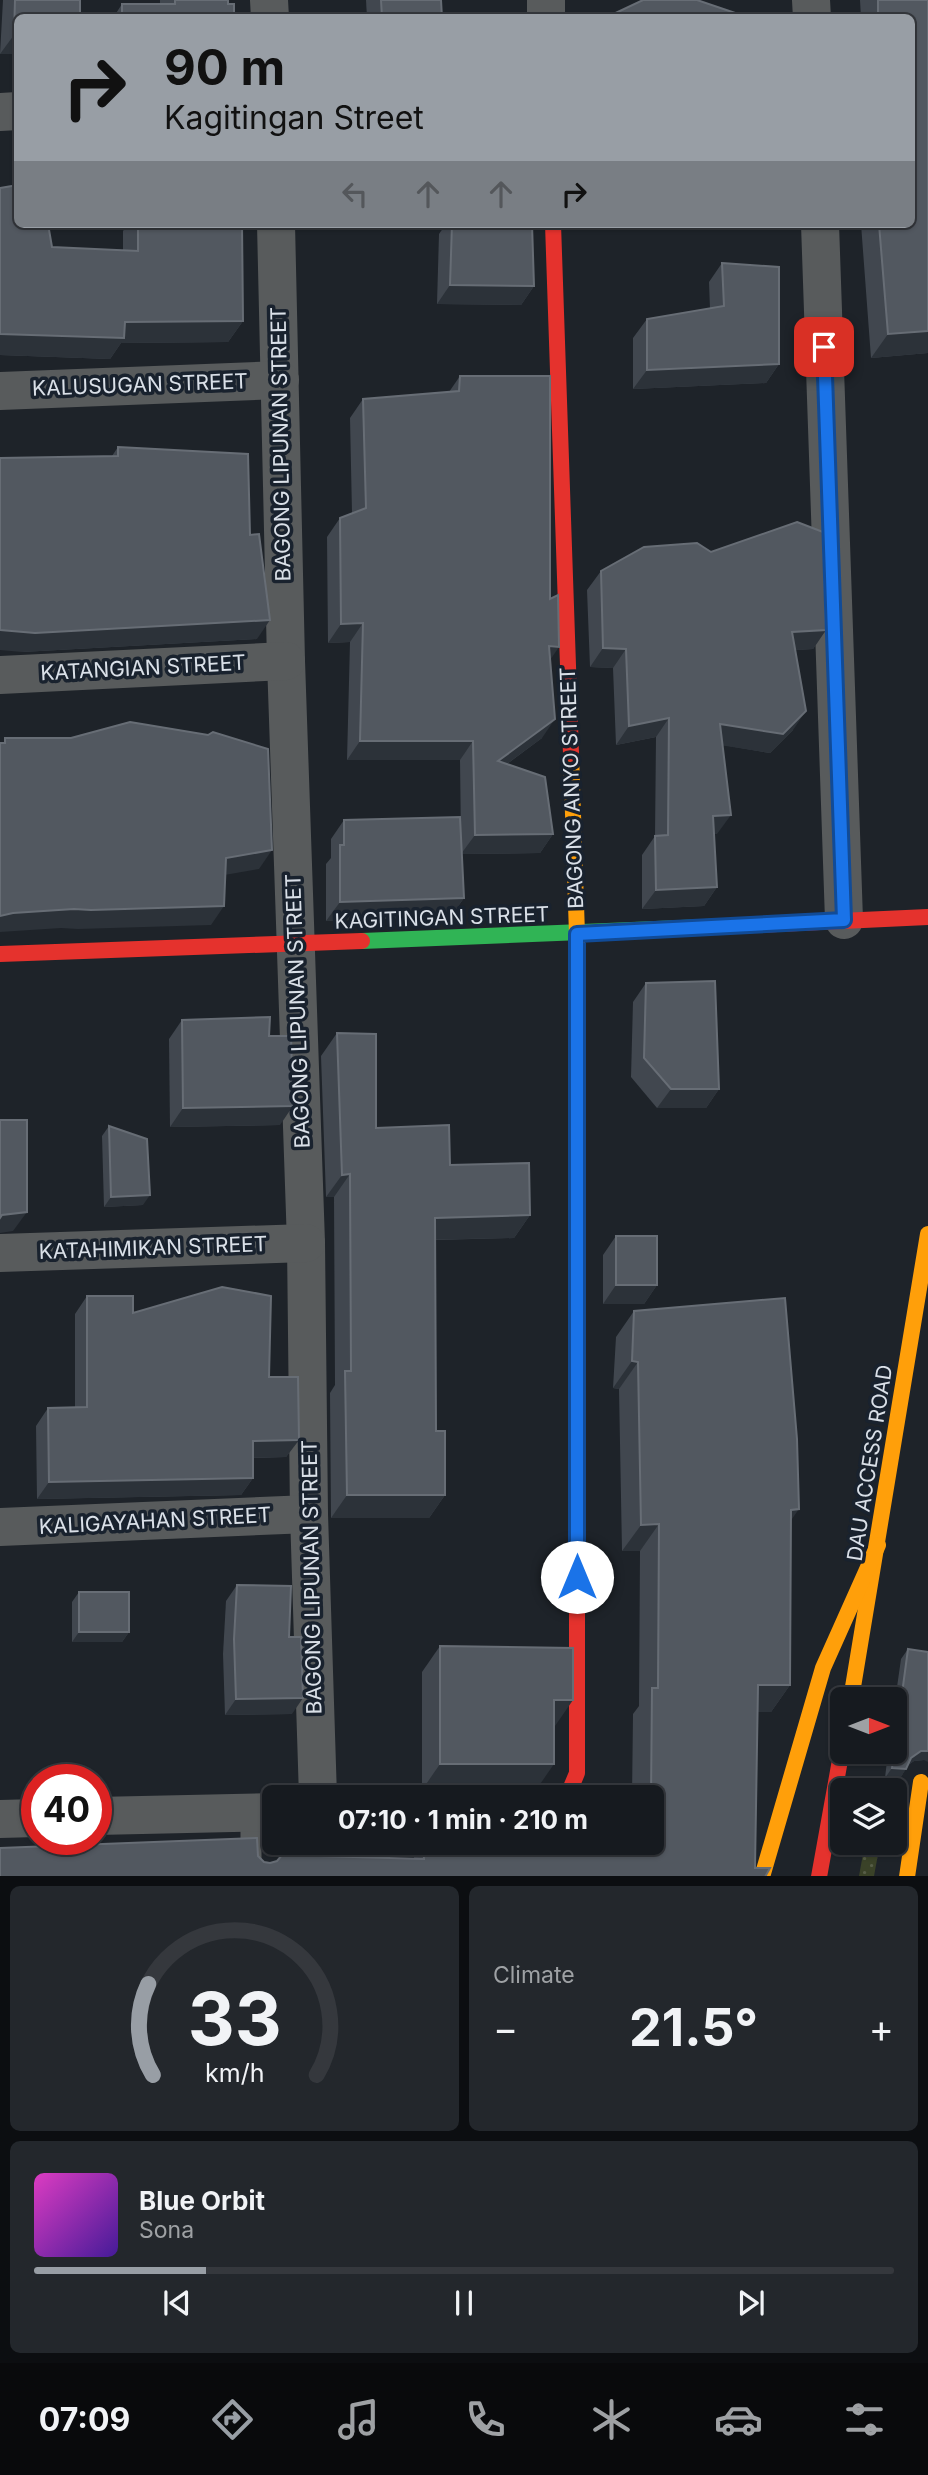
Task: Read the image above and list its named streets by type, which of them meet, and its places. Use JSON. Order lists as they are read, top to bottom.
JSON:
{
  "streets": {
    "main road": ["BAGONG ANYO STREET", "KAGITINGAN STREET", "DAU ACCESS ROAD"],
    "street": [
      "KALUSUGAN STREET",
      "BAGONG LIPUNAN STREET",
      "KATANGIAN STREET",
      "KATAHIMIKAN STREET",
      "KALIGAYAHAN STREET"
    ]
  },
  "crossings": [
    ["KALUSUGAN STREET", "BAGONG LIPUNAN STREET"],
    ["BAGONG LIPUNAN STREET", "KATANGIAN STREET"],
    ["BAGONG LIPUNAN STREET", "KAGITINGAN STREET"],
    ["BAGONG LIPUNAN STREET", "KATAHIMIKAN STREET"],
    ["BAGONG LIPUNAN STREET", "KALIGAYAHAN STREET"],
    ["BAGONG ANYO STREET", "KAGITINGAN STREET"]
  ],
  "north": "right",
  "page": {
    "turn": ["90 m", "Kagitingan Street"],
    "limit": "40",
    "trip": "07:10 · 1 min · 210 m",
    "tile": "Climate",
    "heat": ["−", "21.5°", "+"],
    "song": ["Blue Orbit", "Sona"],
    "tabs": "07:09",
    "gauge": ["33", "km/h"]
  }
}
